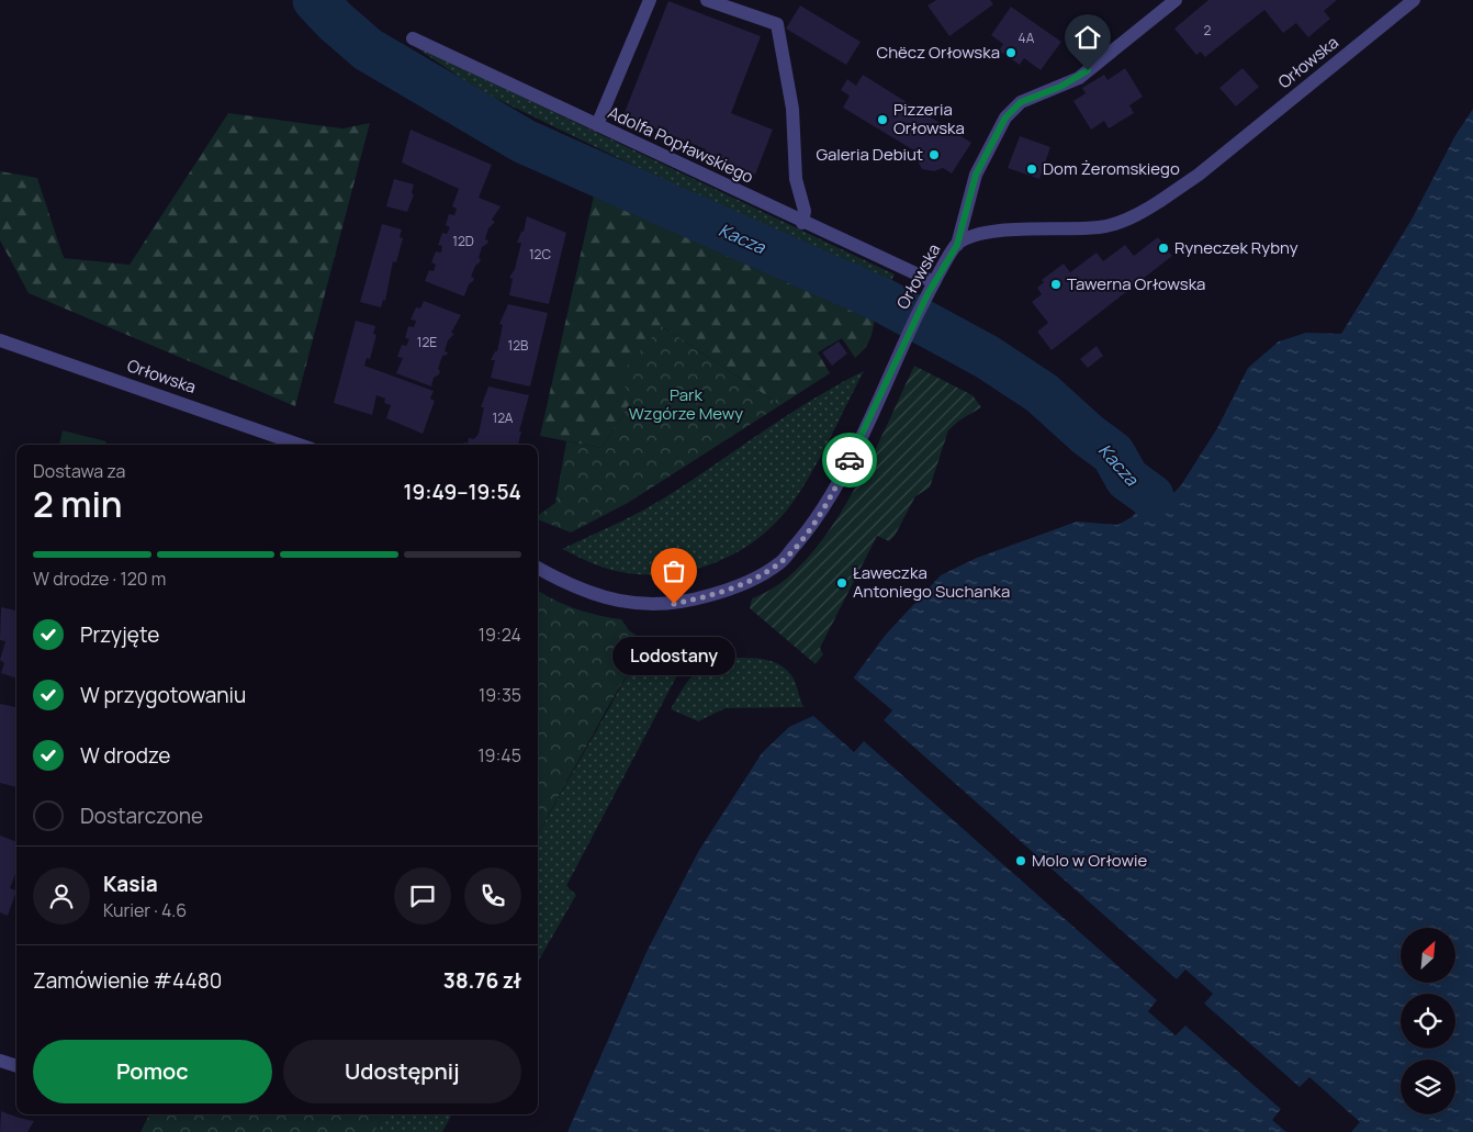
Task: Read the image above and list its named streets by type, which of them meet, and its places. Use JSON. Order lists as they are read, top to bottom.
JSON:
{
  "streets": {
    "street": ["Orłowska", "Adolfa Popławskiego"]
  },
  "crossings": [
    ["Orłowska", "Adolfa Popławskiego"]
  ],
  "water": ["Kacza"],
  "parks": ["Park Wzgórze Mewy"],
  "places": [
    "Chëcz Orłowska",
    "Pizzeria Orłowska",
    "Galeria Debiut",
    "Dom Żeromskiego",
    "Ryneczek Rybny",
    "Tawerna Orłowska",
    "Ławeczka Antoniego Suchanka",
    "Lodostany",
    "Molo w Orłowie"
  ],
  "house_numbers": [
    "2",
    "4A",
    "12D",
    "12C",
    "12E",
    "12B",
    "12A"
  ],
  "north": "top right",
  "page": {
    "heading": ["2 min", "Dostawa za", "19:49–19:54"],
    "panel": [
      "Kasia",
      "Kurier · 4.6",
      "Zamówienie #4480",
      "38.76 zł"
    ],
    "bar": "W drodze · 120 m",
    "list": [
      ["Przyjęte", "19:24"],
      ["W przygotowaniu", "19:35"],
      ["W drodze", "19:45"],
      "Dostarczone"
    ],
    "bubble": "Lodostany",
    "buttons": ["Pomoc", "Udostępnij"]
  }
}
